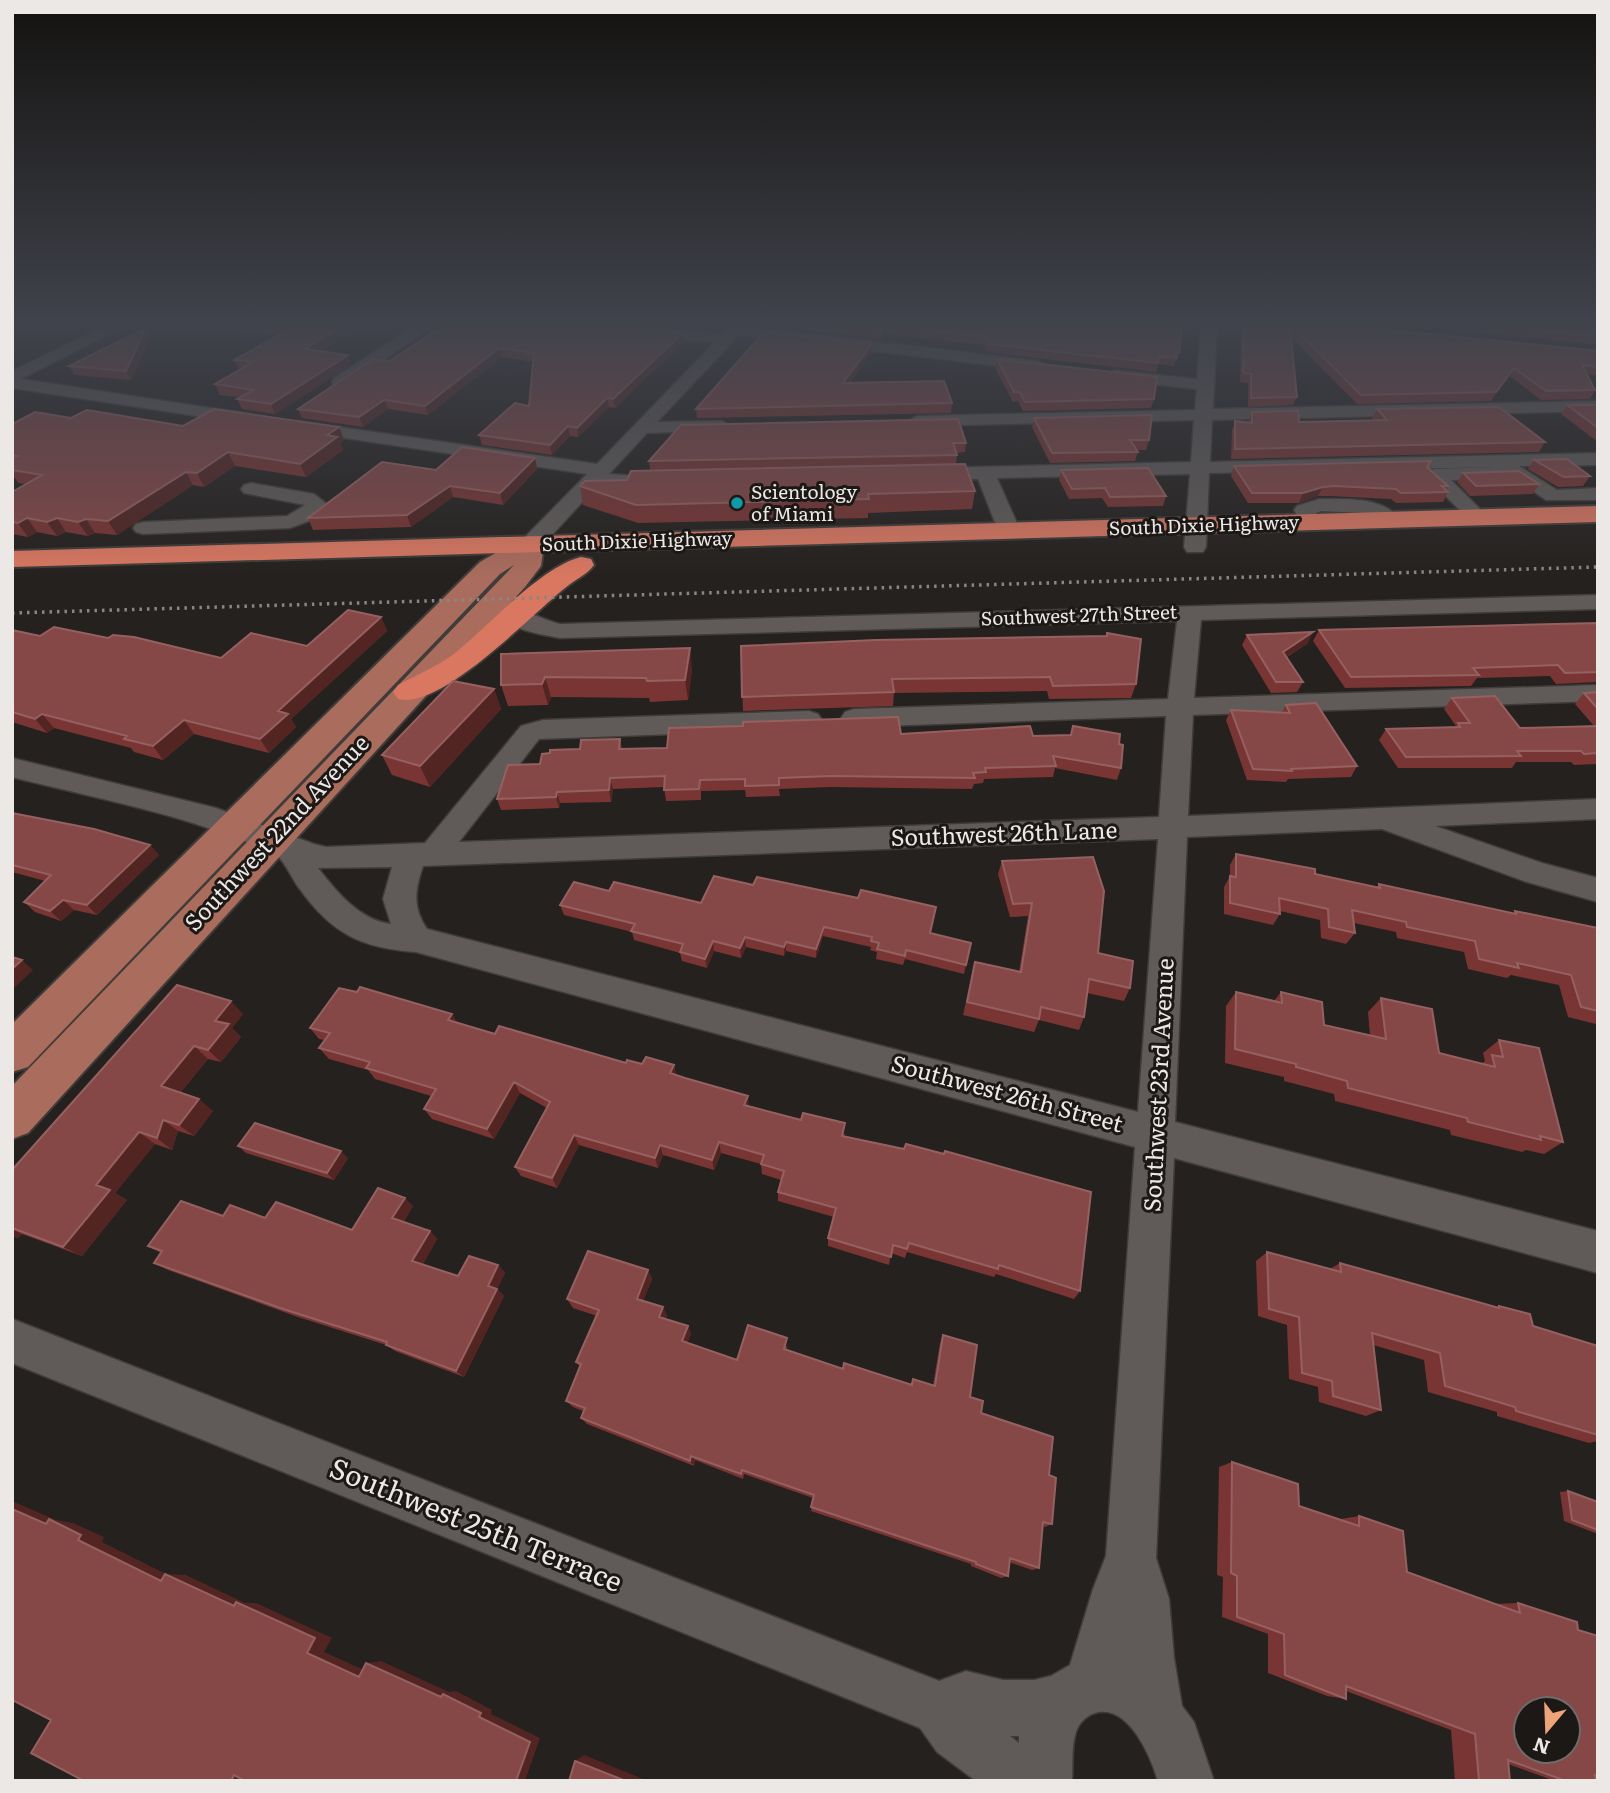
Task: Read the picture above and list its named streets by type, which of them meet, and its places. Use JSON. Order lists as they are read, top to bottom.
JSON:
{
  "streets": {
    "highway": ["South Dixie Highway"],
    "main road": ["Southwest 22nd Avenue"],
    "street": [
      "Southwest 27th Street",
      "Southwest 26th Lane",
      "Southwest 23rd Avenue",
      "Southwest 26th Street",
      "Southwest 25th Terrace"
    ]
  },
  "crossings": [
    ["South Dixie Highway", "Southwest 22nd Avenue"],
    ["Southwest 27th Street", "Southwest 23rd Avenue"],
    ["Southwest 22nd Avenue", "Southwest 26th Street"],
    ["Southwest 26th Lane", "Southwest 23rd Avenue"],
    ["Southwest 23rd Avenue", "Southwest 26th Street"]
  ],
  "places": ["Scientology of Miami"],
  "north": "bottom"
}
